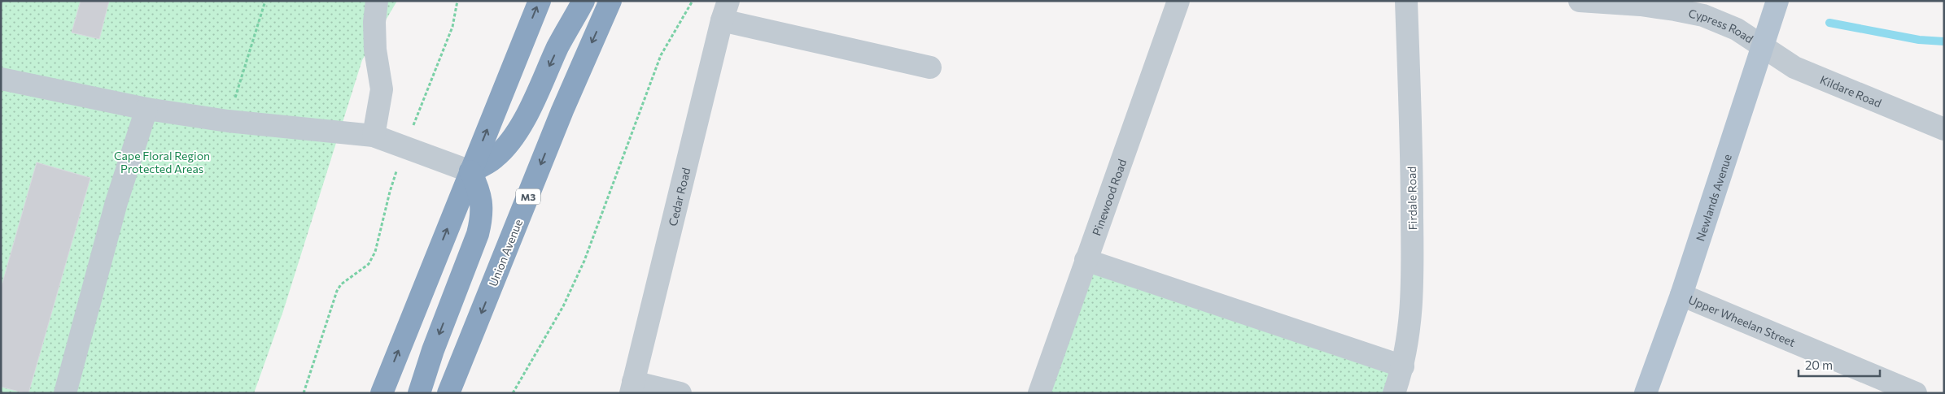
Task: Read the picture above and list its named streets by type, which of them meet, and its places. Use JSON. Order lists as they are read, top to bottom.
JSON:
{
  "streets": {
    "highway": ["M3", "Union Avenue"],
    "main road": ["Newlands Avenue"],
    "street": [
      "Cypress Road",
      "Kildare Road",
      "Cedar Road",
      "Pinewood Road",
      "Firdale Road",
      "Upper Wheelan Street"
    ]
  },
  "crossings": [
    ["Cypress Road", "Kildare Road"],
    ["Cypress Road", "Newlands Avenue"],
    ["Kildare Road", "Newlands Avenue"],
    ["Newlands Avenue", "Upper Wheelan Street"]
  ],
  "parks": ["Cape Floral Region Protected Areas"],
  "scale_bar": "20 m"
}
